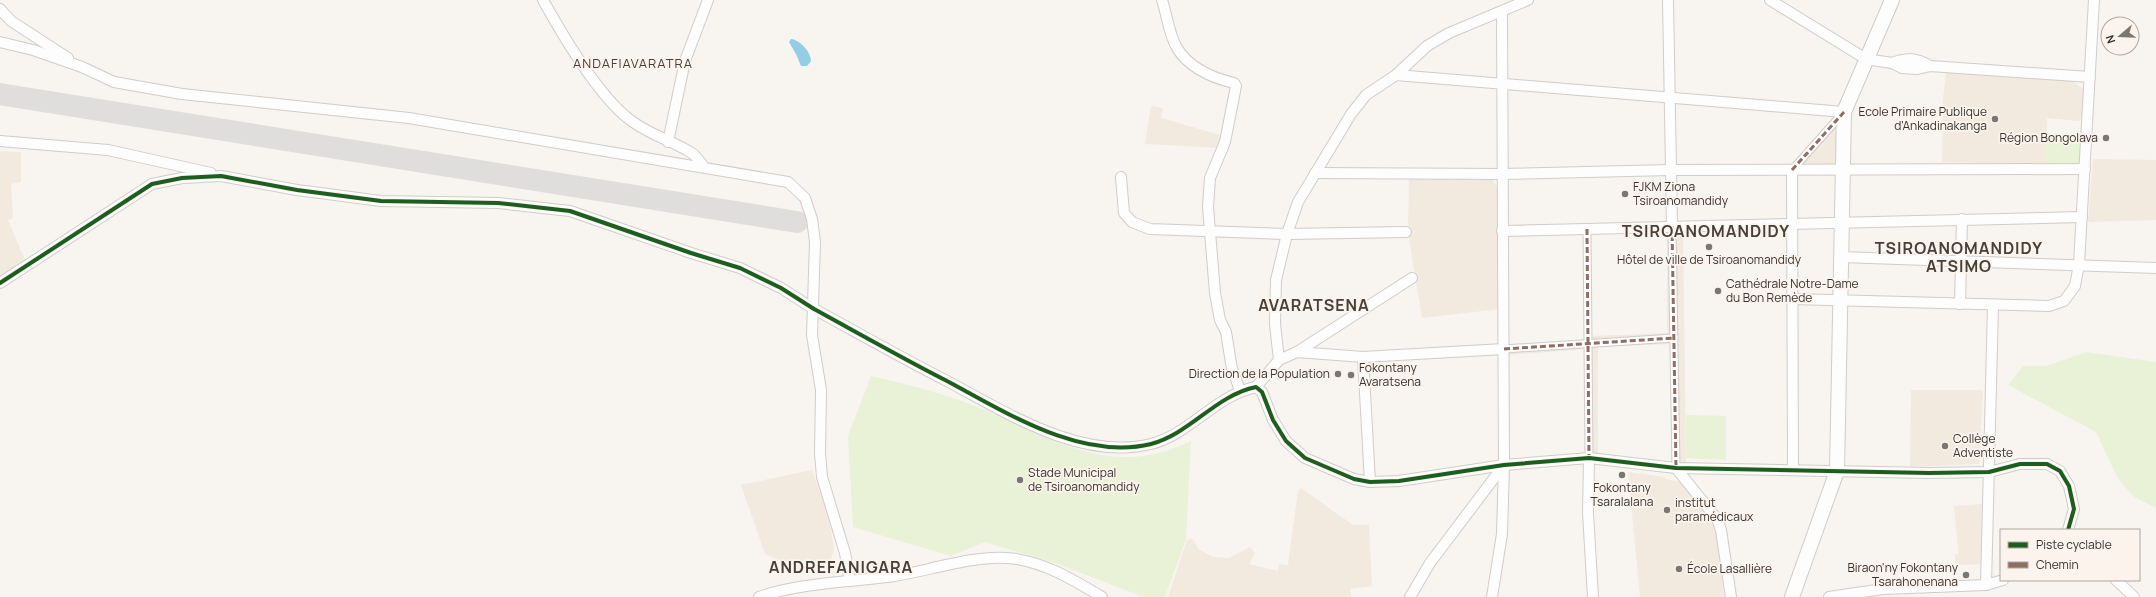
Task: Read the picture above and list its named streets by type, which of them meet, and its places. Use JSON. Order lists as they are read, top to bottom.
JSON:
{
  "districts": [
    "ANDAFIAVARATRA",
    "TSIROANOMANDIDY",
    "TSIROANOMANDIDY ATSIMO",
    "AVARATSENA",
    "ANDREFANIGARA"
  ],
  "places": [
    "Ecole Primaire Publique d'Ankadinakanga",
    "Région Bongolava",
    "FJKM Ziona Tsiroanomandidy",
    "Hôtel de ville de Tsiroanomandidy",
    "Cathédrale Notre-Dame du Bon Remède",
    "Direction de la Population",
    "Fokontany Avaratsena",
    "Collège Adventiste",
    "Fokontany Tsaralalana",
    "Stade Municipal de Tsiroanomandidy",
    "institut paramédicaux",
    "École Lasallière",
    "Biraon'ny Fokontany Tsarahonenana"
  ],
  "legend": ["Piste cyclable", "Chemin"],
  "north": "left"
}
